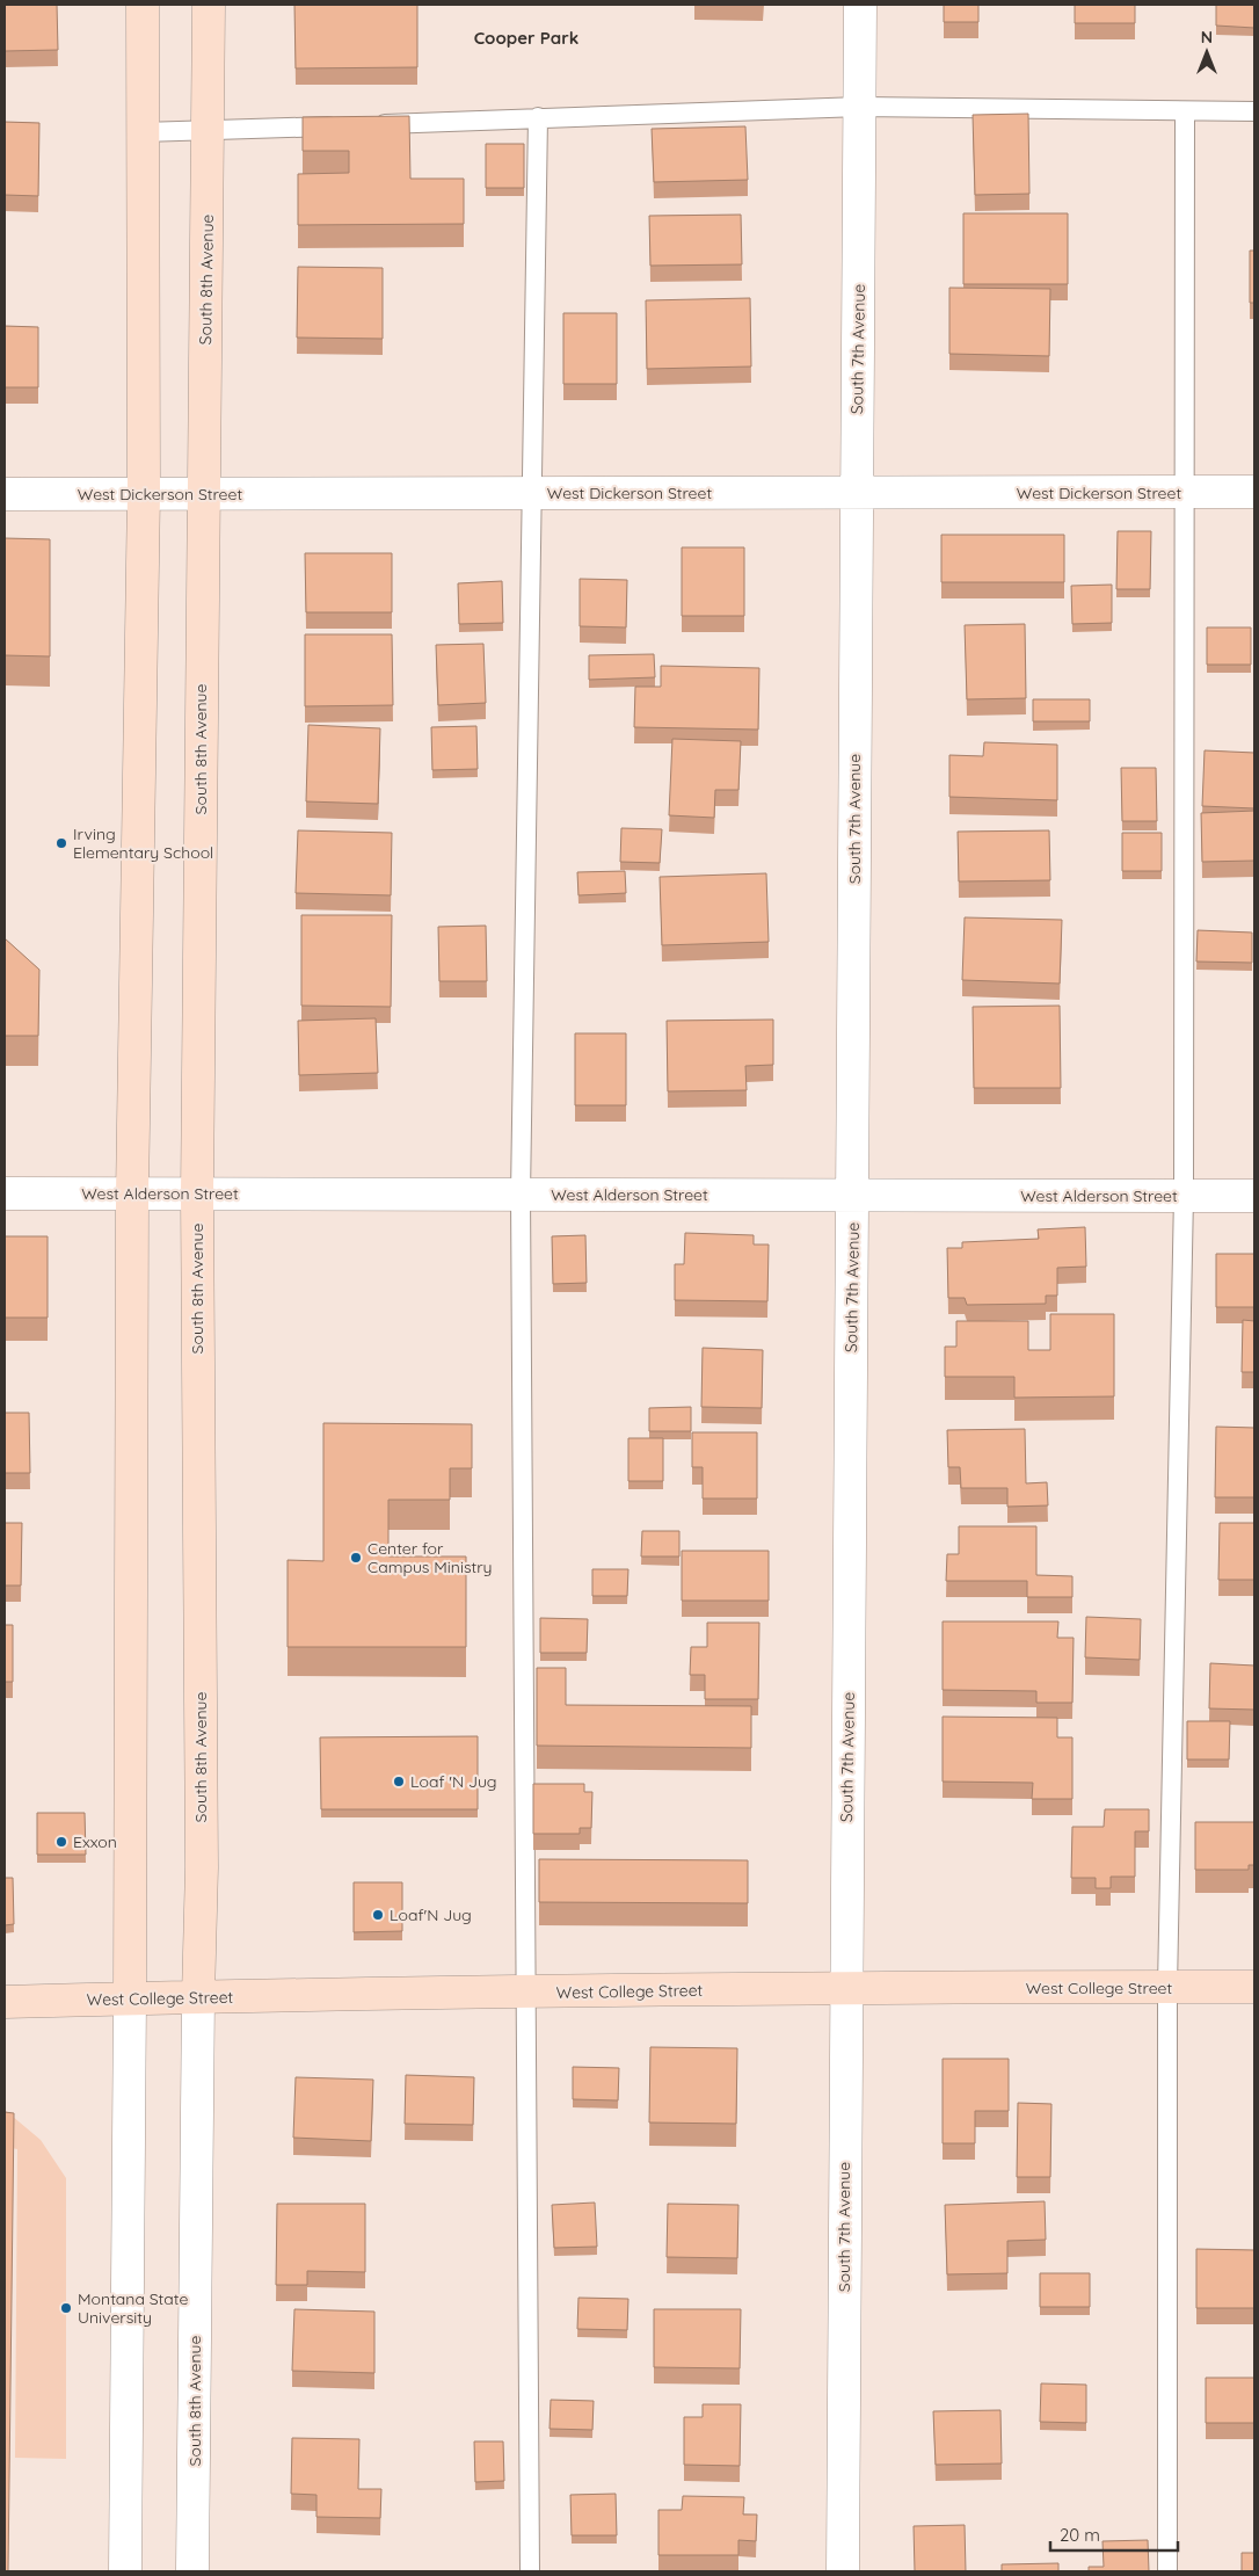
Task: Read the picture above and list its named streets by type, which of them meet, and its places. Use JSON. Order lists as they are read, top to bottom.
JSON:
{
  "streets": {
    "street": [
      "South 8th Avenue",
      "South 7th Avenue",
      "West Dickerson Street",
      "West Alderson Street",
      "West College Street"
    ]
  },
  "crossings": [
    ["South 8th Avenue", "West Dickerson Street"],
    ["South 8th Avenue", "West Alderson Street"],
    ["South 8th Avenue", "West College Street"],
    ["South 7th Avenue", "West Dickerson Street"],
    ["South 7th Avenue", "West Alderson Street"],
    ["South 7th Avenue", "West College Street"]
  ],
  "districts": ["Cooper Park"],
  "places": [
    "Irving Elementary School",
    "Center for Campus Ministry",
    "Loaf 'N Jug",
    "Exxon",
    "Loaf'N Jug",
    "Montana State University"
  ],
  "scale_bar": "20 m",
  "north": "top"
}
